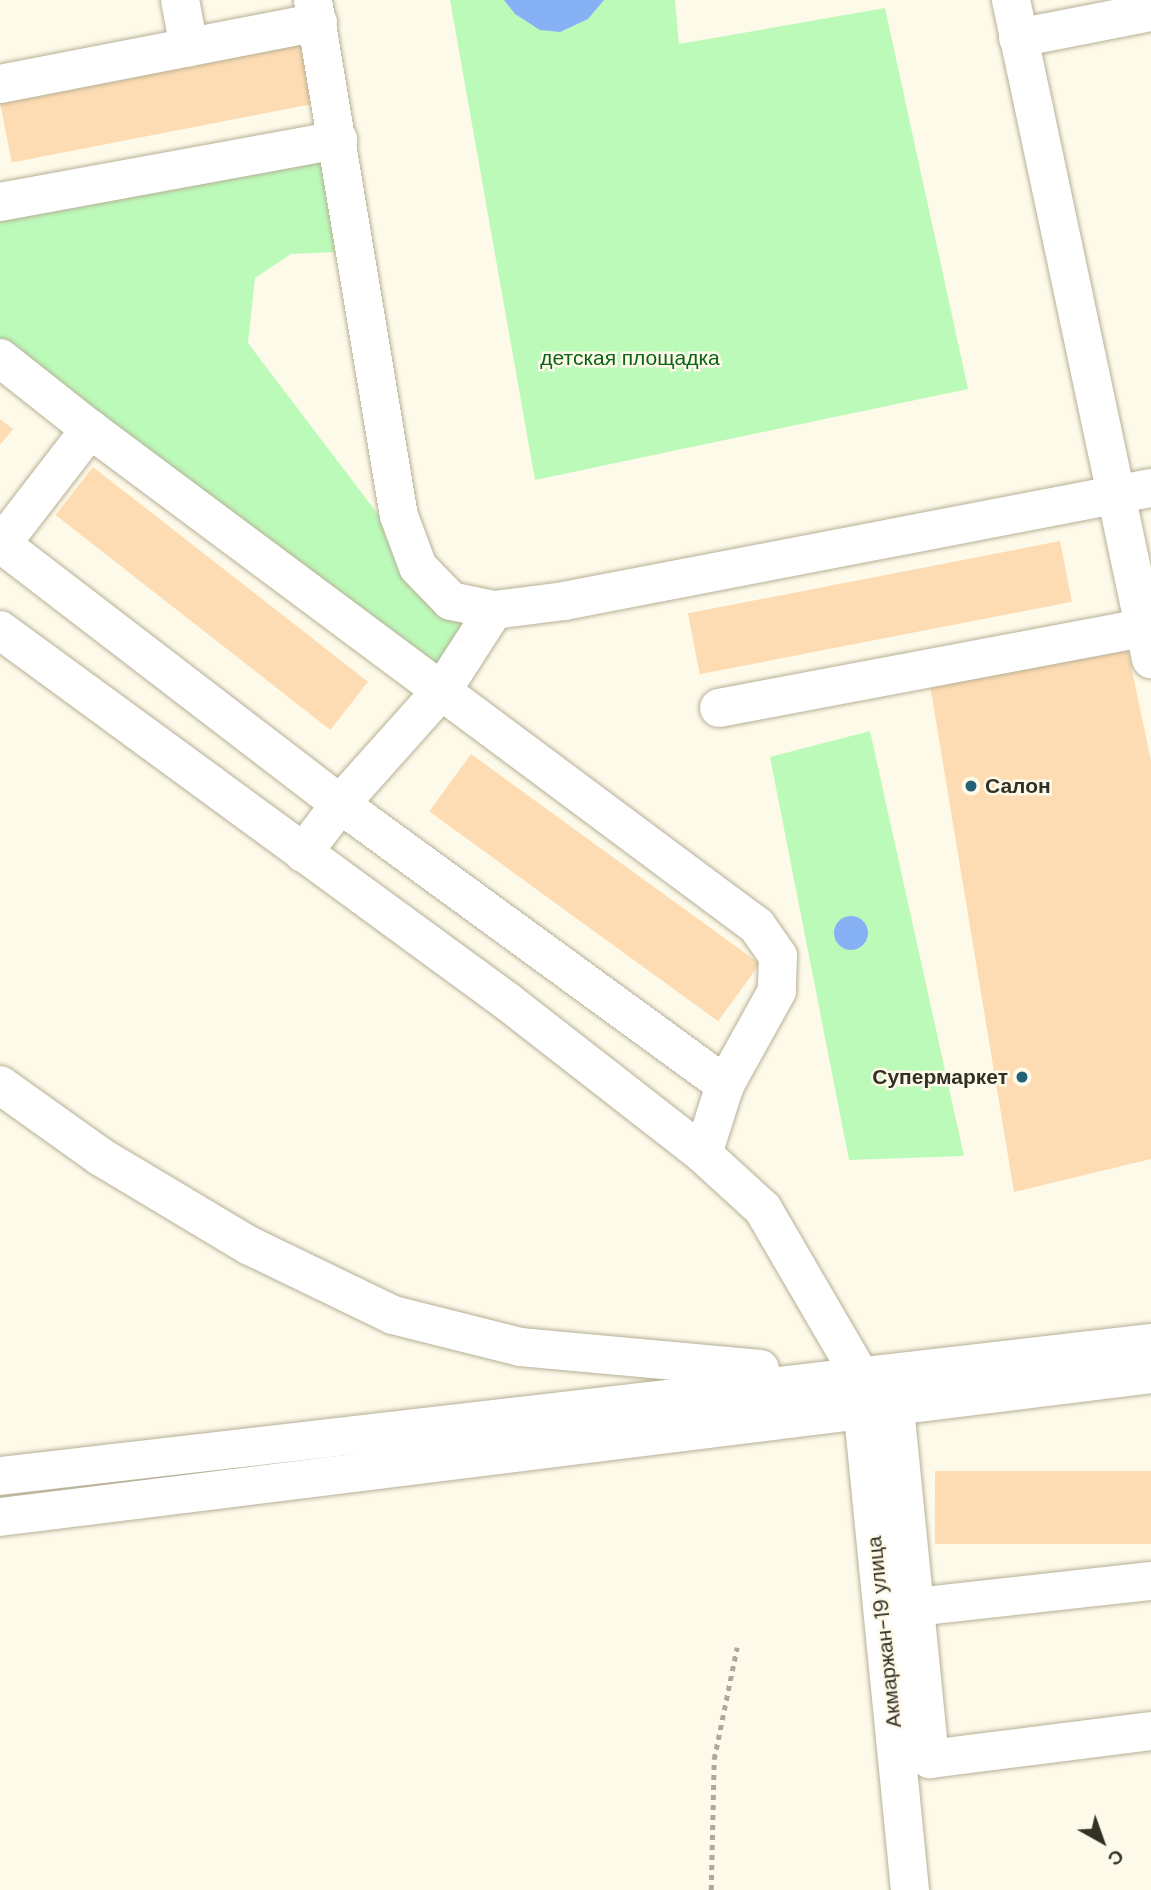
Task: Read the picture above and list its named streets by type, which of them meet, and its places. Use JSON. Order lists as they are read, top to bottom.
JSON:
{
  "streets": {
    "main road": ["Акмаржан-19 улица"]
  },
  "parks": ["детская площадка"],
  "places": ["Салон", "Супермаркет"],
  "north": "bottom right"
}
